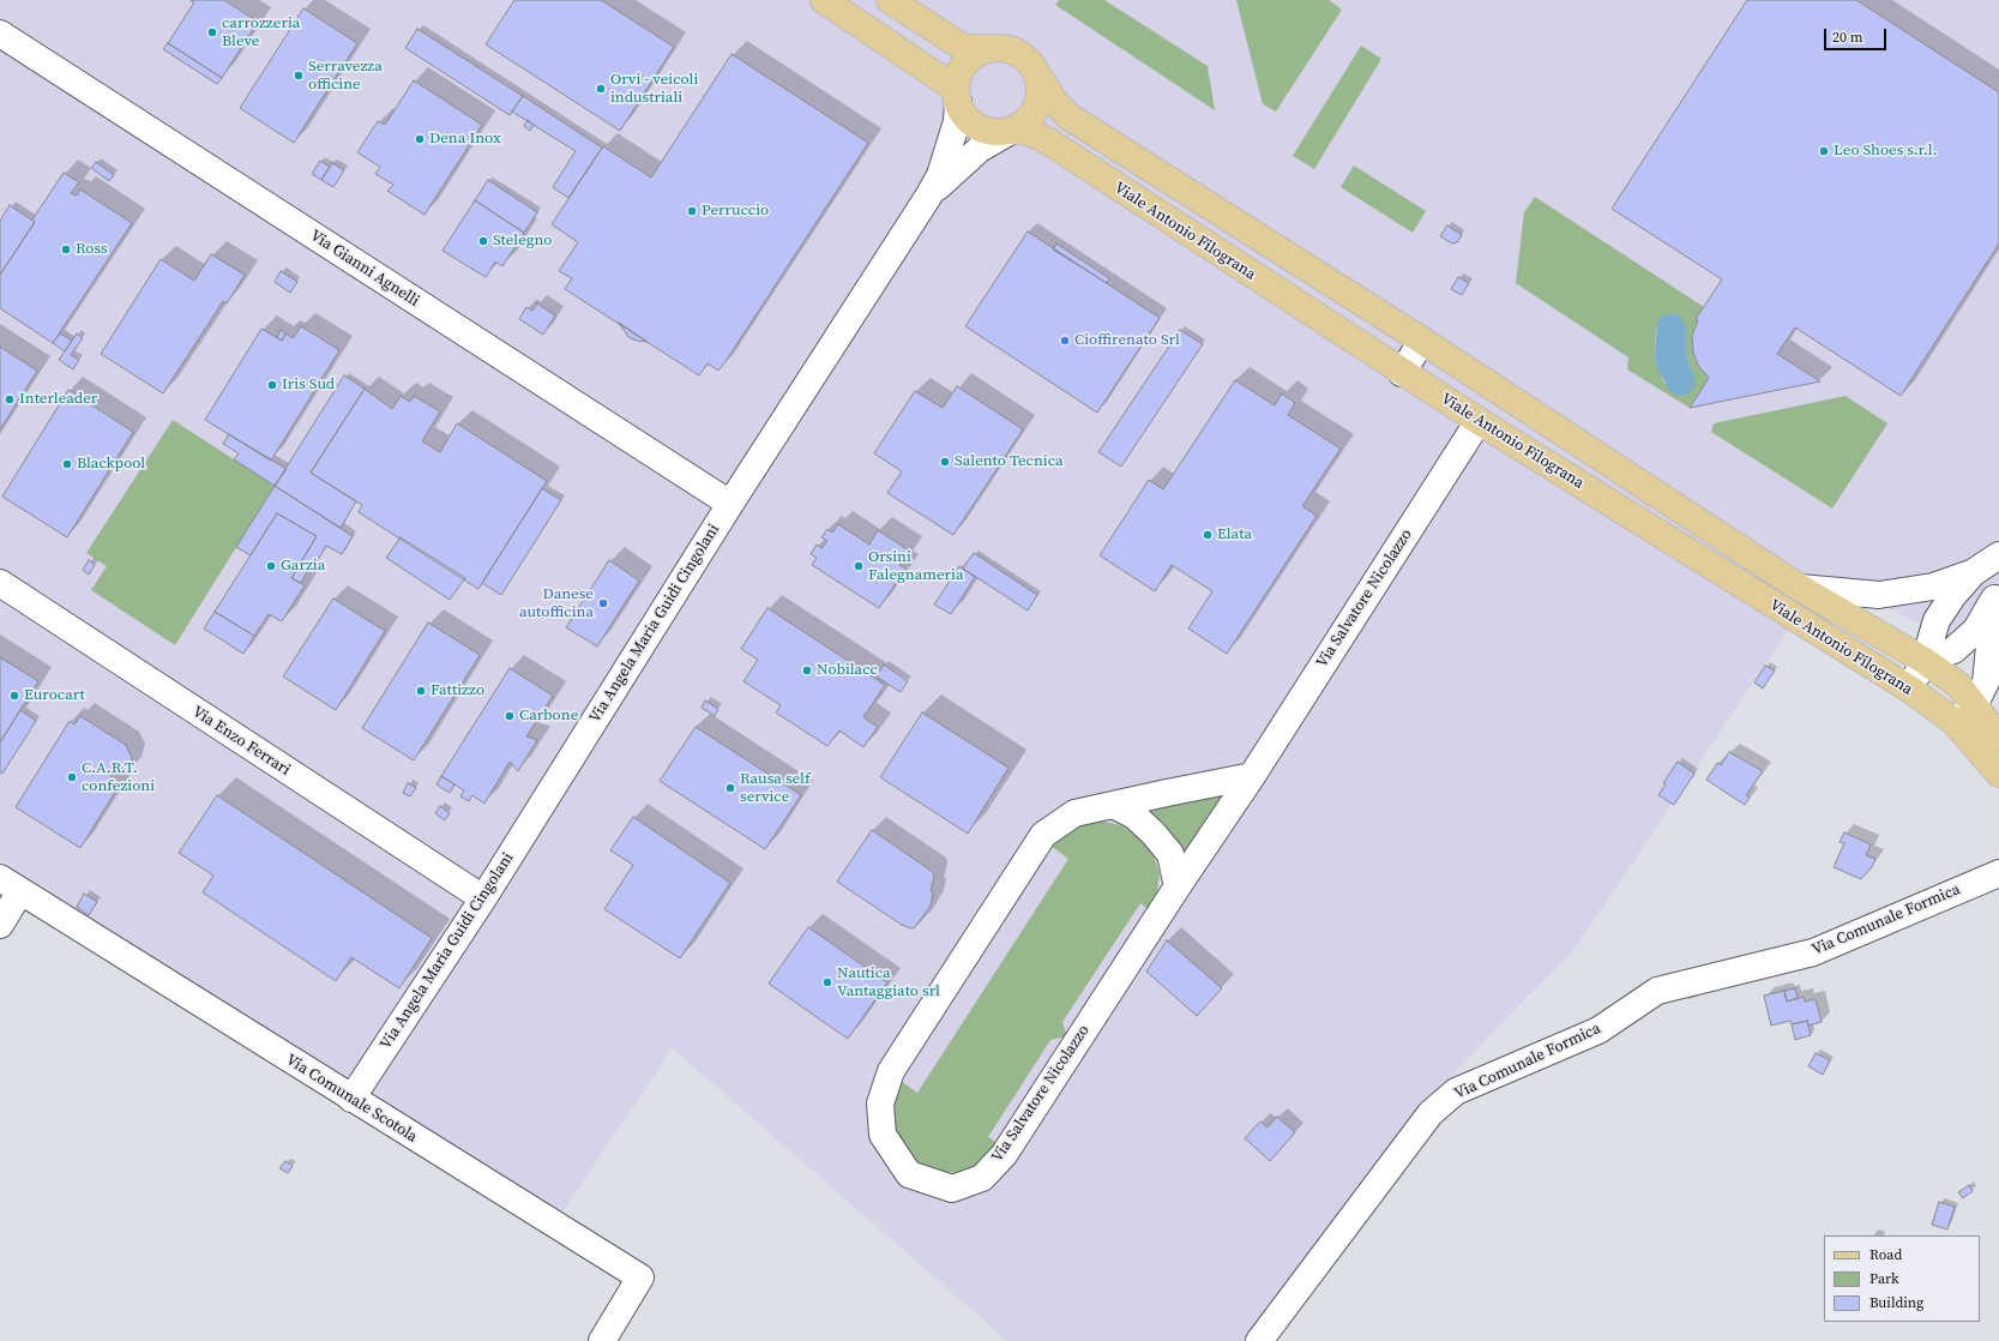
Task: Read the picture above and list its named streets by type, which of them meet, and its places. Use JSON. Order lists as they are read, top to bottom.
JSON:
{
  "streets": {
    "main road": ["Viale Antonio Filograna"],
    "street": [
      "Via Gianni Agnelli",
      "Via Salvatore Nicolazzo",
      "Via Angela Maria Guidi Cingolani",
      "Via Enzo Ferrari",
      "Via Comunale Formica",
      "Via Comunale Scotola"
    ]
  },
  "crossings": [
    ["Viale Antonio Filograna", "Via Salvatore Nicolazzo"],
    ["Via Gianni Agnelli", "Via Angela Maria Guidi Cingolani"],
    ["Via Angela Maria Guidi Cingolani", "Via Enzo Ferrari"],
    ["Via Angela Maria Guidi Cingolani", "Via Comunale Scotola"]
  ],
  "places": [
    "carrozzeria Bleve",
    "Serravezza officine",
    "Orvi - veicoli industriali",
    "Dena Inox",
    "Leo Shoes s.r.l.",
    "Perruccio",
    "Stelegno",
    "Ross",
    "Cioffirenato Srl",
    "Iris Sud",
    "Interleader",
    "Salento Tecnica",
    "Blackpool",
    "Elata",
    "Garzia",
    "Orsini Falegnameria",
    "Danese autofficina",
    "Nobilacc",
    "Fattizzo",
    "Eurocart",
    "Carbone",
    "C.A.R.T. confezioni",
    "Rausa self service",
    "Nautica Vantaggiato srl"
  ],
  "legend": ["Road", "Park", "Building"],
  "scale_bar": "20 m"
}
